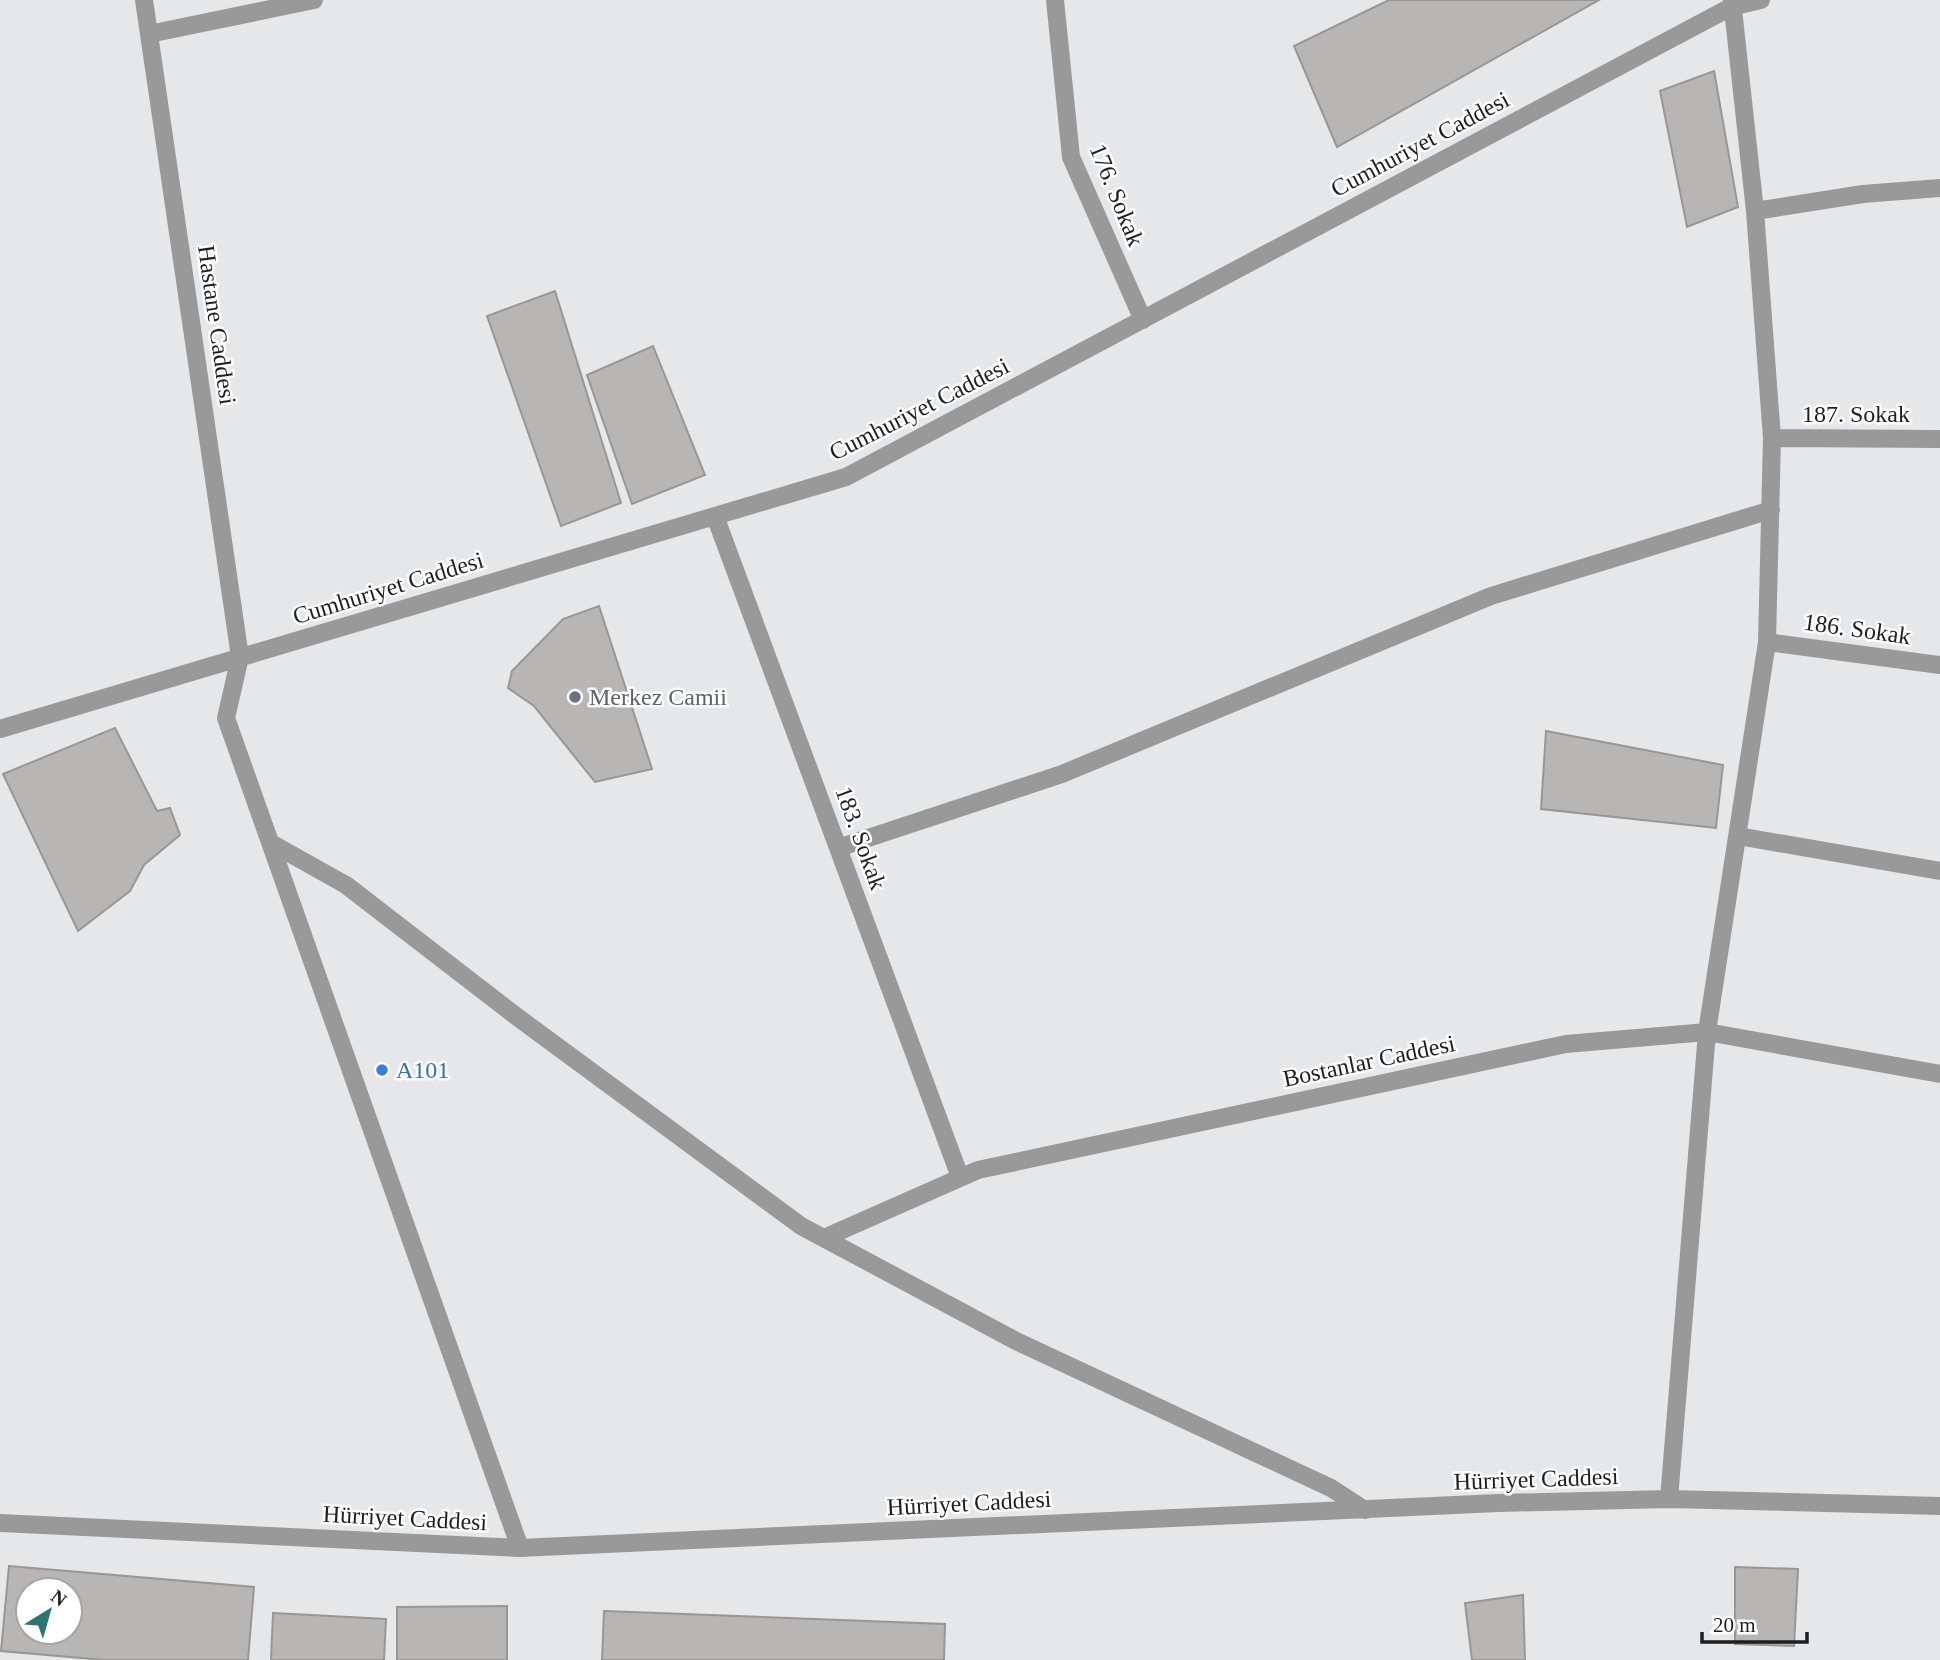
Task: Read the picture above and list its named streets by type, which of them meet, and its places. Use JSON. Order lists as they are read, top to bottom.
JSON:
{
  "streets": {
    "street": [
      "Cumhuriyet Caddesi",
      "176. Sokak",
      "Hastane Caddesi",
      "187. Sokak",
      "186. Sokak",
      "183. Sokak",
      "Bostanlar Caddesi",
      "Hürriyet Caddesi"
    ]
  },
  "crossings": [
    ["Cumhuriyet Caddesi", "176. Sokak"],
    ["Cumhuriyet Caddesi", "Hastane Caddesi"],
    ["Cumhuriyet Caddesi", "183. Sokak"],
    ["183. Sokak", "Bostanlar Caddesi"]
  ],
  "places": ["Merkez Camii", "A101"],
  "scale_bar": "20 m",
  "north": "top right"
}
